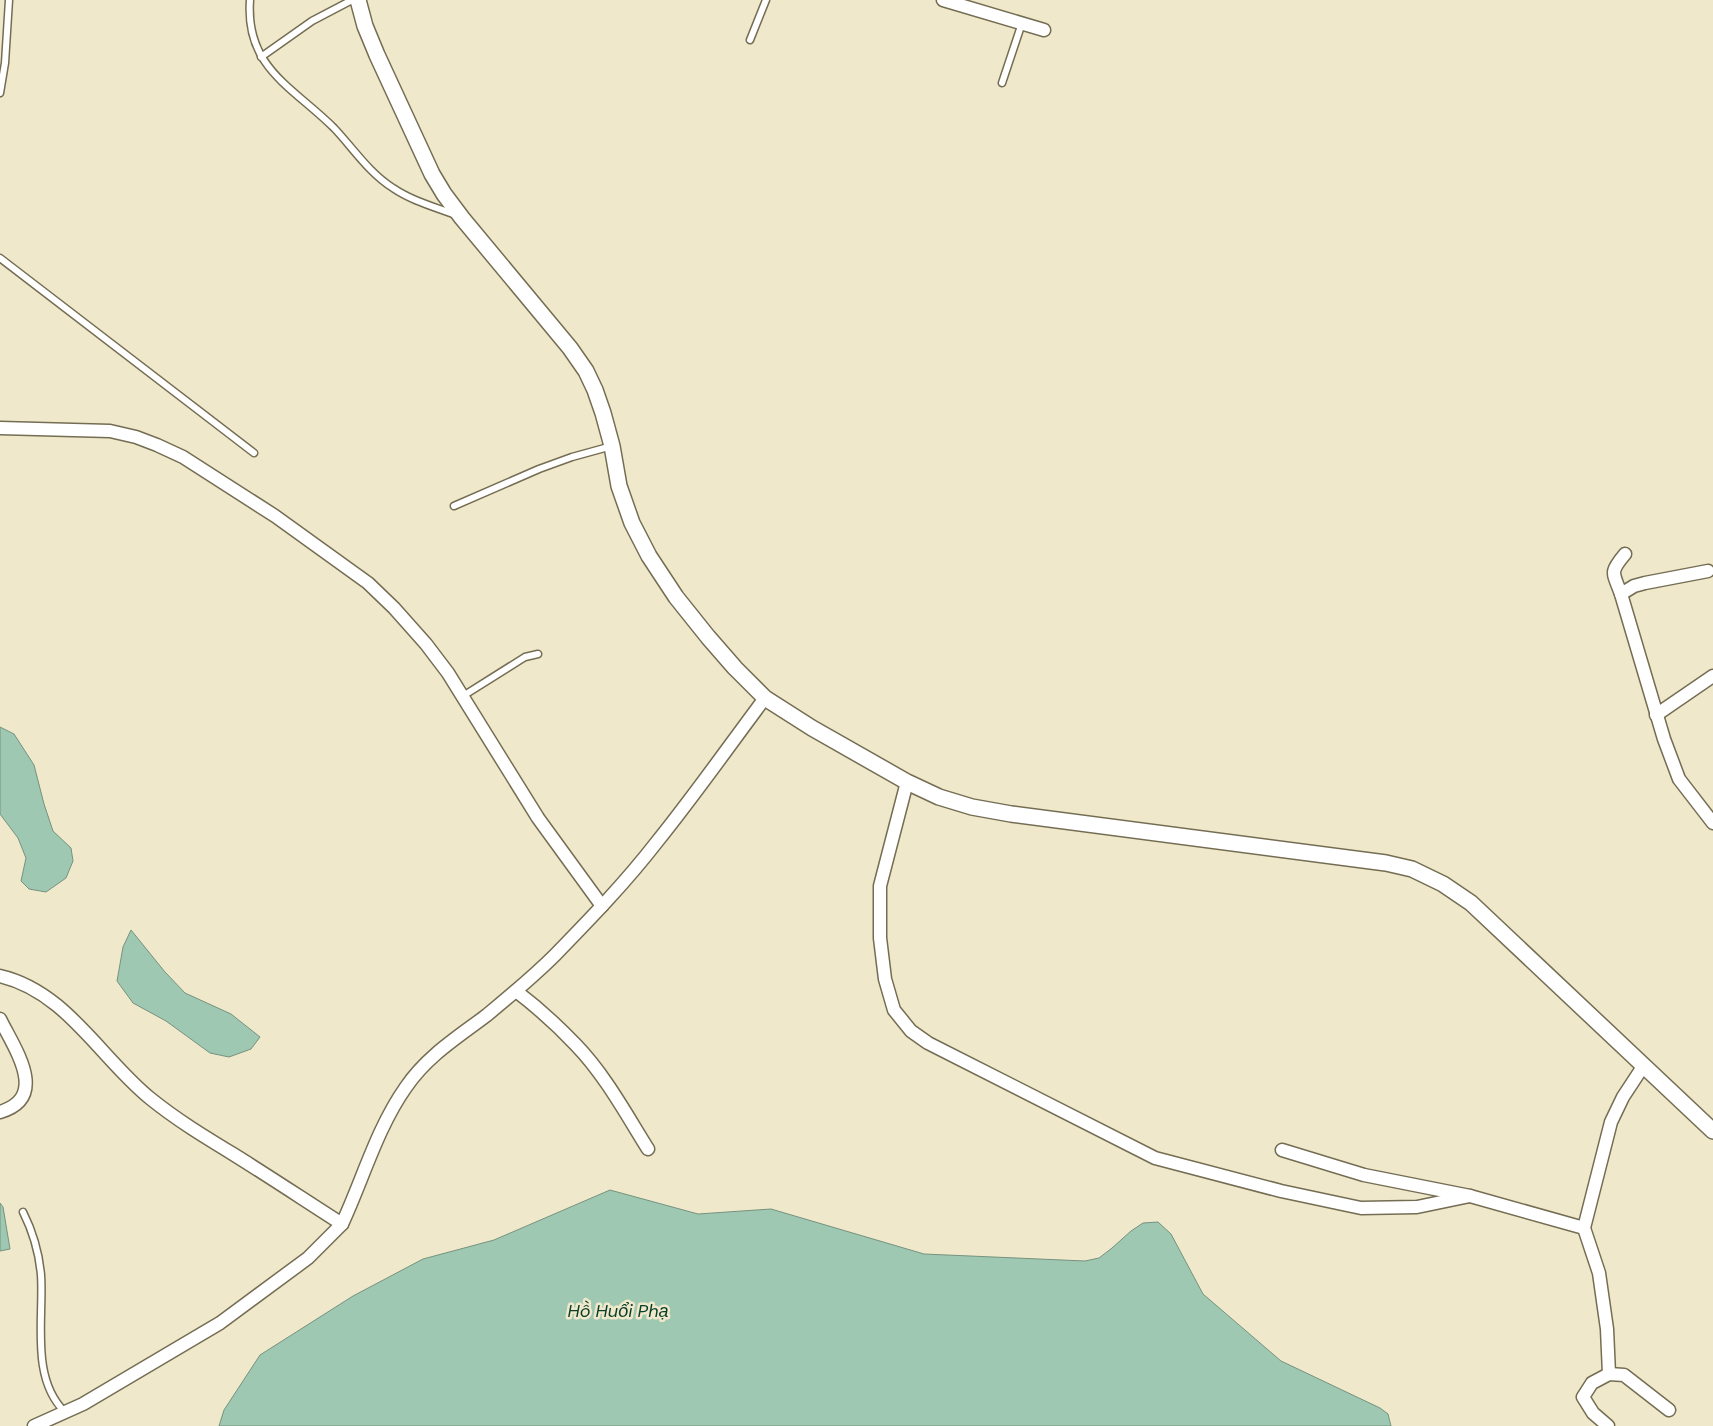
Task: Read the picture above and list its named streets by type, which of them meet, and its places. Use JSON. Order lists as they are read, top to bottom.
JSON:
{
  "water": ["Hồ Huổi Phạ"]
}
